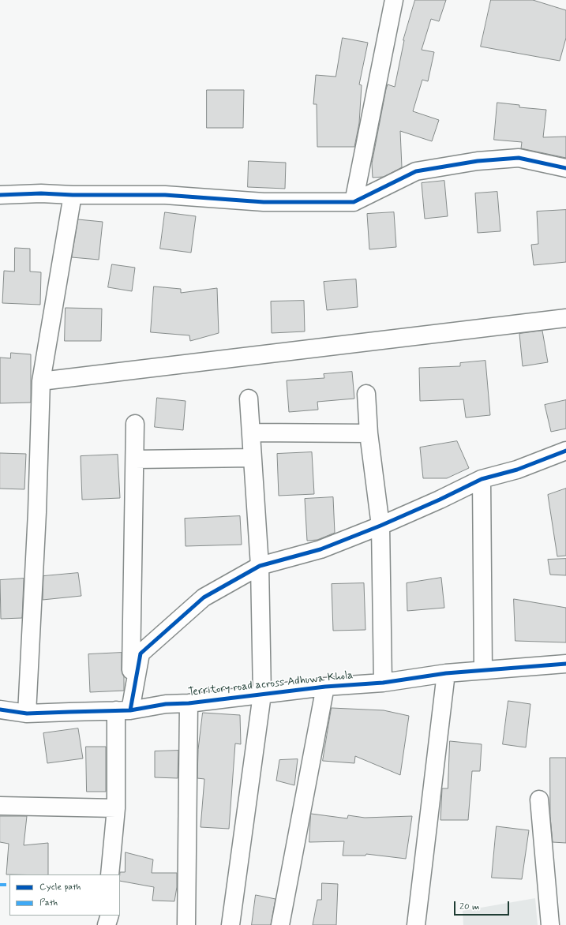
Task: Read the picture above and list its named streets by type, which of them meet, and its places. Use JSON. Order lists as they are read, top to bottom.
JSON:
{
  "streets": {
    "street": ["Territory road across Adhuwa Khola"]
  },
  "legend": ["Cycle path", "Path"],
  "scale_bar": "20 m"
}
